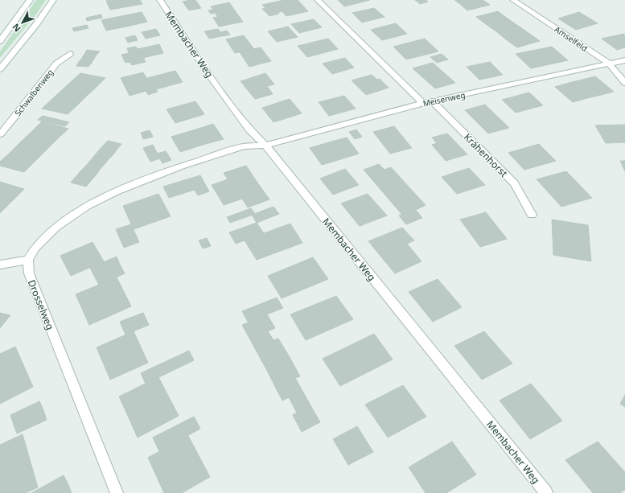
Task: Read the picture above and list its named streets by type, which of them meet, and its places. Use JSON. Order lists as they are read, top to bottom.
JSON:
{
  "streets": {
    "street": [
      "Amselfeld",
      "Membacher Weg",
      "Schwalbenweg",
      "Meisenweg",
      "Krähenhorst",
      "Drosselweg"
    ]
  },
  "crossings": [
    ["Amselfeld", "Meisenweg"],
    ["Membacher Weg", "Meisenweg"],
    ["Meisenweg", "Krähenhorst"]
  ],
  "north": "bottom left"
}
